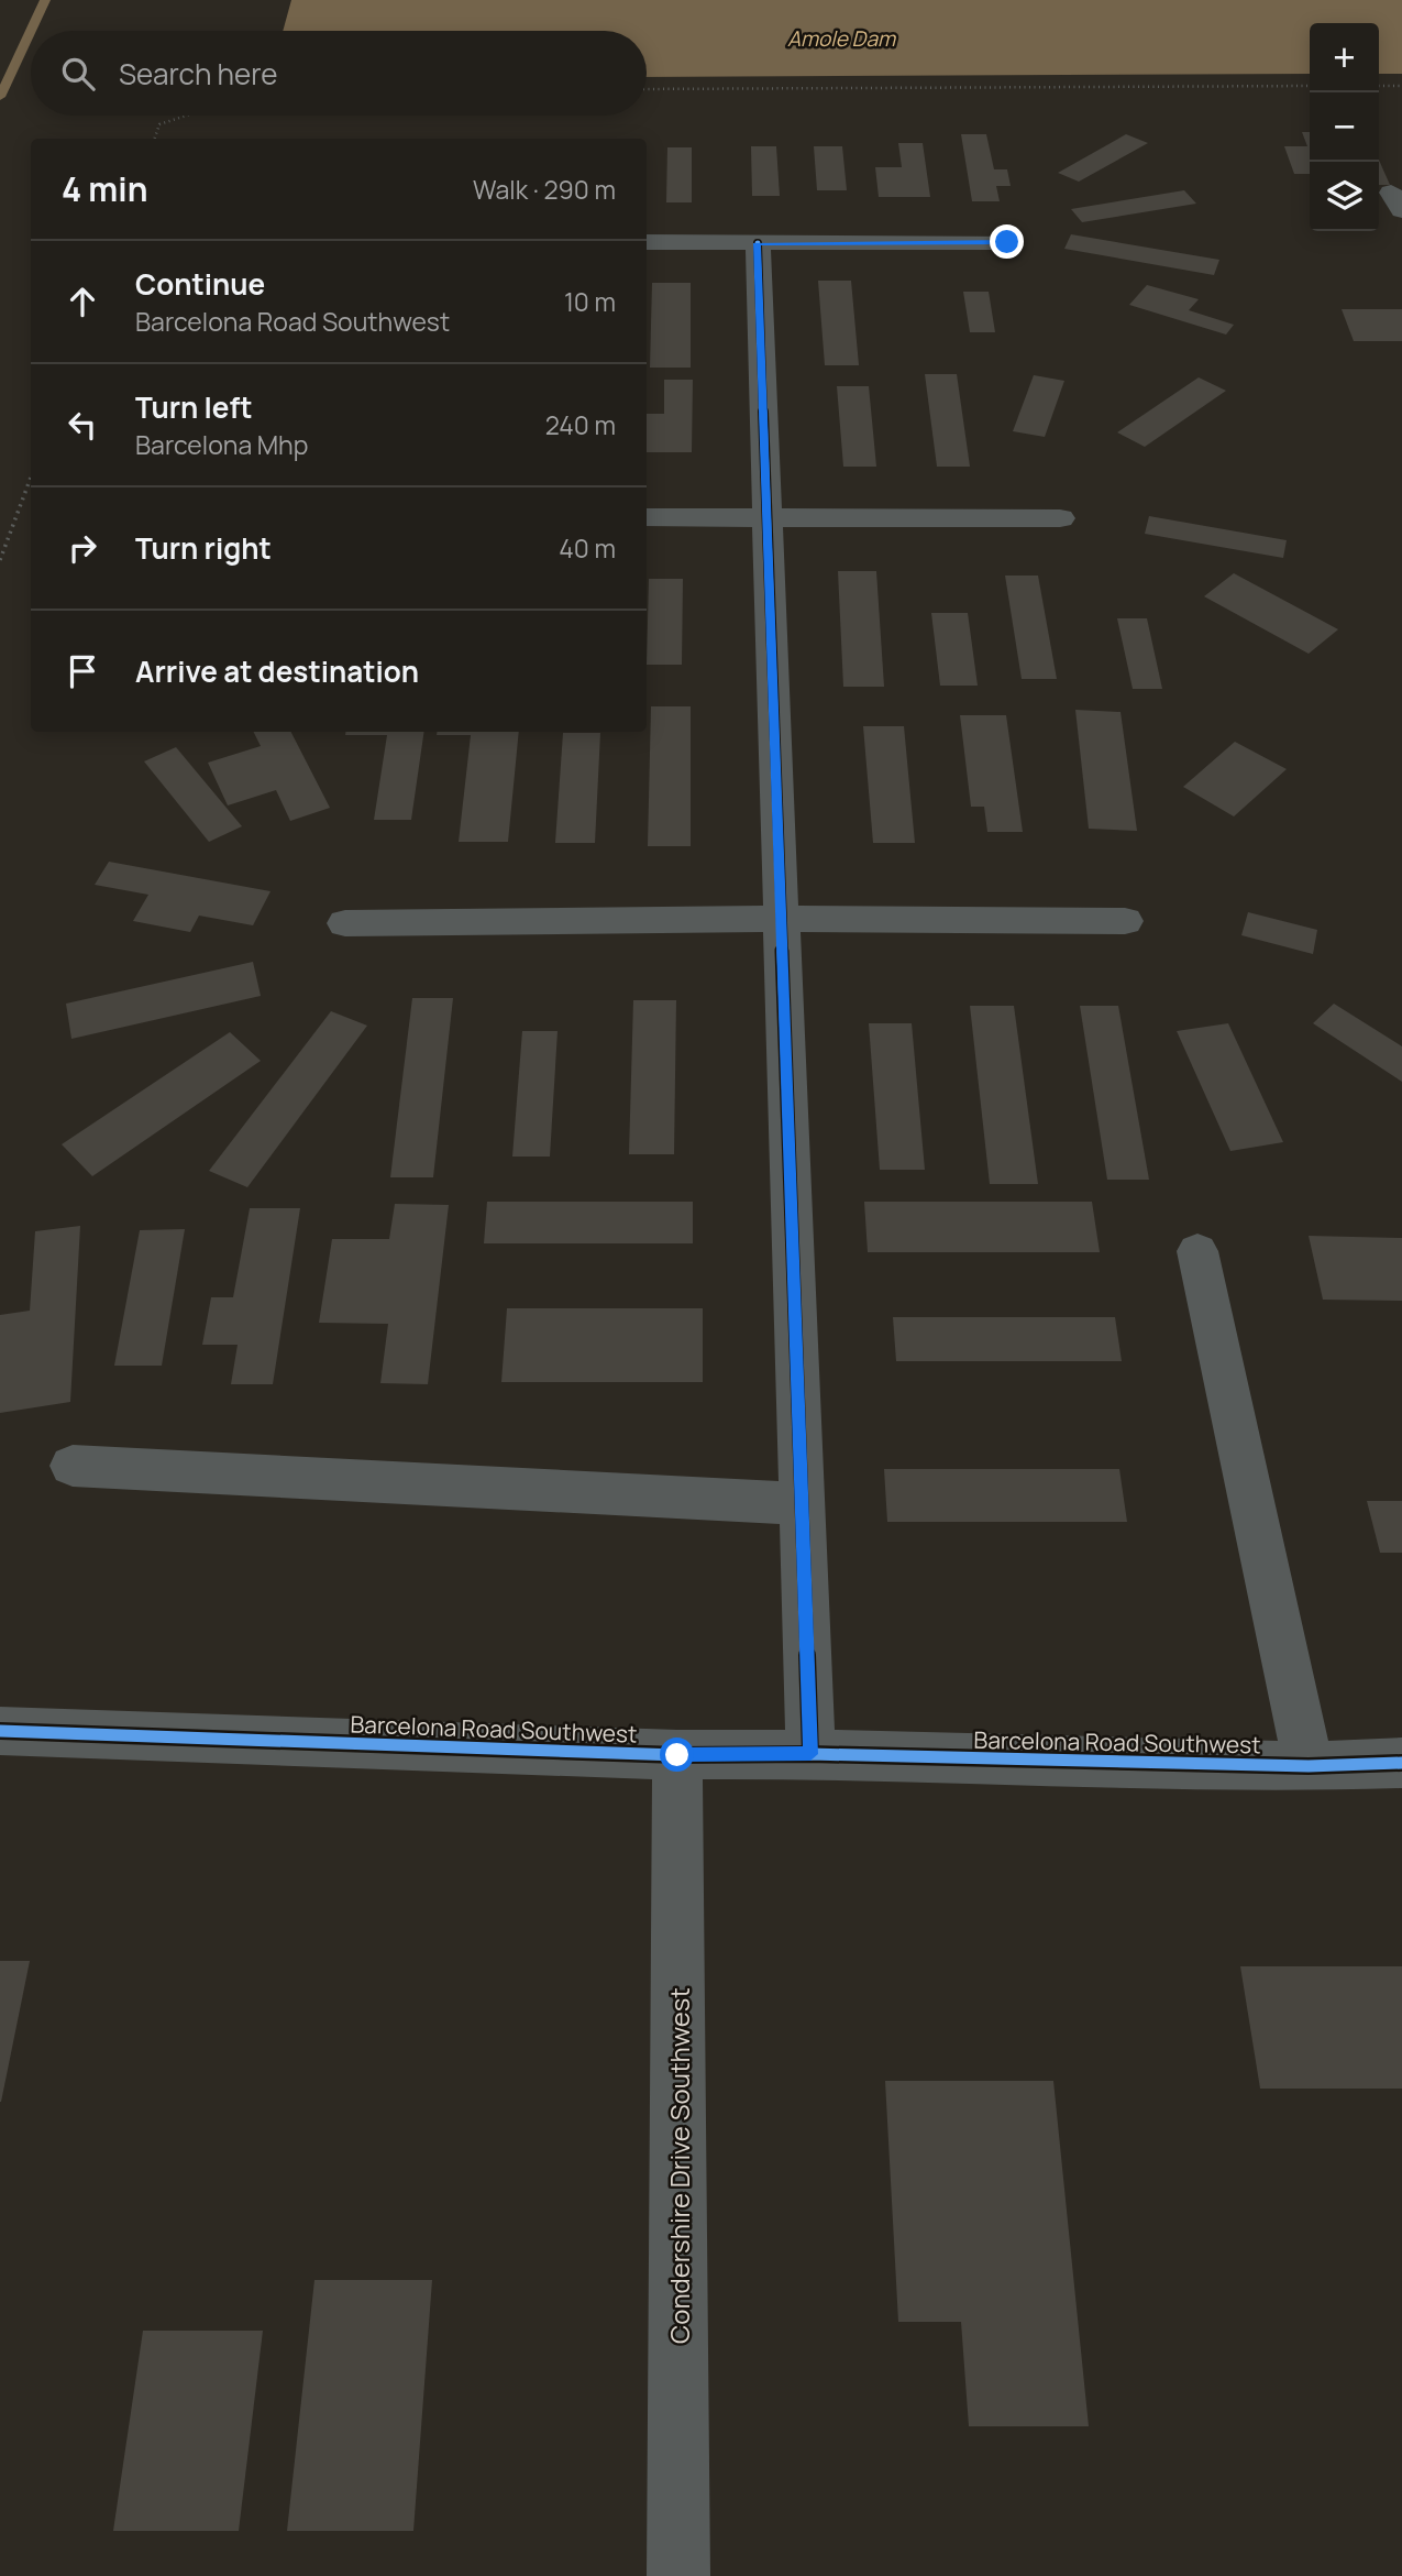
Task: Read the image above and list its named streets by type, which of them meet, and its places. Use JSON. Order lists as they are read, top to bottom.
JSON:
{
  "streets": {
    "street": ["Barcelona Road Southwest", "Condershire Drive Southwest"]
  },
  "crossings": [
    ["Barcelona Road Southwest", "Condershire Drive Southwest"]
  ],
  "water": ["Amole Dam"],
  "page": {
    "map_buttons": ["+", "−"],
    "search": "Search here",
    "heading": ["4 min", "Walk · 290 m"],
    "list": [
      ["Continue", "Barcelona Road Southwest", "10 m"],
      ["Turn left", "Barcelona Mhp", "240 m"],
      ["Turn right", "40 m"],
      "Arrive at destination"
    ]
  }
}
